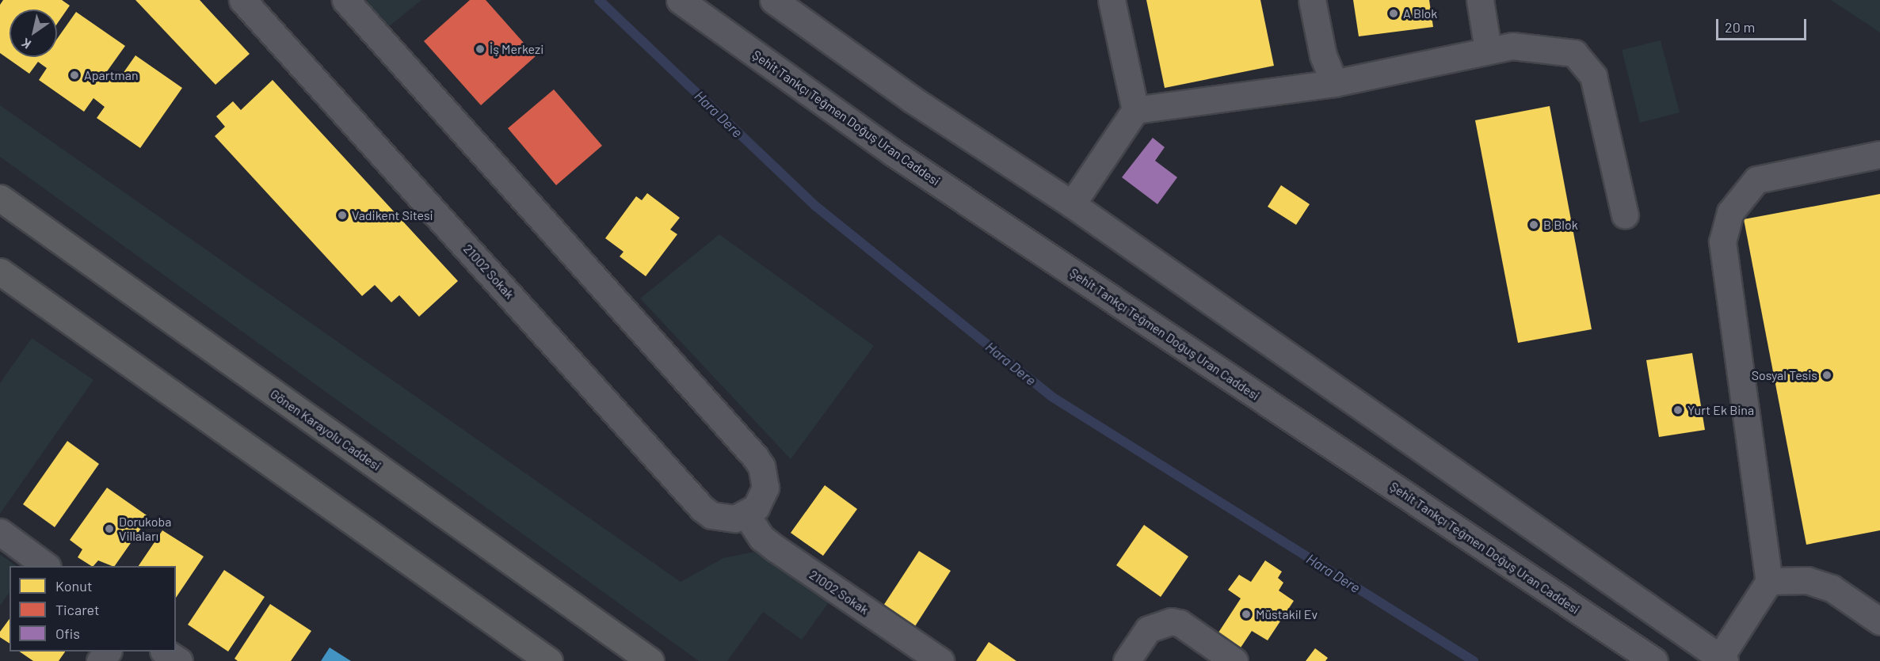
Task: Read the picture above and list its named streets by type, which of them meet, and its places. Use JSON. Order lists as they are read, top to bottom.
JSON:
{
  "streets": {
    "highway": ["Gönen Karayolu Caddesi"],
    "street": ["Şehit Tankçı Teğmen Doğuş Uran Caddesi", "21002 Sokak"]
  },
  "water": ["Hara Dere"],
  "places": [
    "A Blok",
    "İş Merkezi",
    "Apartman",
    "Vadikent Sitesi",
    "B Blok",
    "Sosyal Tesis",
    "Yurt Ek Bina",
    "Dorukoba Villaları",
    "Müstakil Ev"
  ],
  "legend": ["Konut", "Ticaret", "Ofis"],
  "scale_bar": "20 m",
  "north": "bottom left"
}
